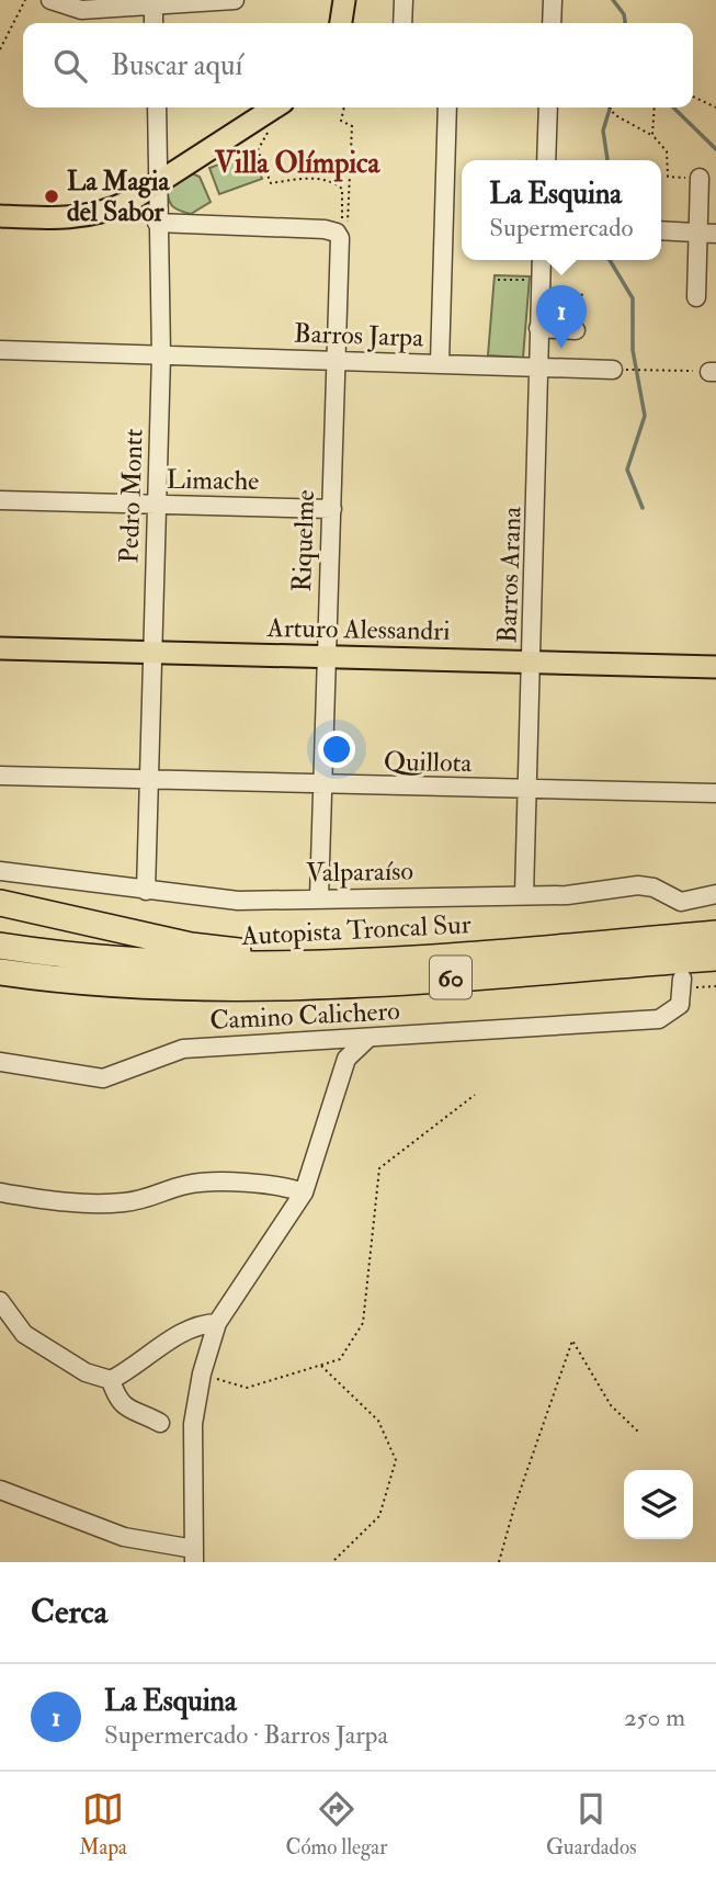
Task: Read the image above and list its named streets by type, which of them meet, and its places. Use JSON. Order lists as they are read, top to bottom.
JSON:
{
  "streets": {
    "highway": ["Autopista Troncal Sur", "60"],
    "main road": ["Arturo Alessandri"],
    "street": [
      "Barros Jarpa",
      "Limache",
      "Pedro Montt",
      "Riquelme",
      "Barros Arana",
      "Quillota",
      "Valparaíso",
      "Camino Calichero"
    ]
  },
  "crossings": [
    ["Barros Jarpa", "Pedro Montt"],
    ["Barros Jarpa", "Riquelme"],
    ["Barros Jarpa", "Barros Arana"],
    ["Limache", "Pedro Montt"],
    ["Limache", "Riquelme"],
    ["Pedro Montt", "Arturo Alessandri"],
    ["Pedro Montt", "Quillota"],
    ["Pedro Montt", "Valparaíso"],
    ["Riquelme", "Arturo Alessandri"],
    ["Riquelme", "Quillota"],
    ["Riquelme", "Valparaíso"],
    ["Barros Arana", "Arturo Alessandri"],
    ["Barros Arana", "Quillota"],
    ["Barros Arana", "Valparaíso"]
  ],
  "districts": ["Villa Olímpica"],
  "places": ["La Magia del Sabor"],
  "page": {
    "search": "Buscar aquí",
    "popup": ["La Esquina", "Supermercado"],
    "pins": "1",
    "heading": "Cerca",
    "list": [
      {
        "mark": "1",
        "name": "La Esquina",
        "note": "Supermercado · Barros Jarpa",
        "value": "250 m"
      }
    ],
    "nav": ["Mapa", "Cómo llegar", "Guardados"]
  }
}
